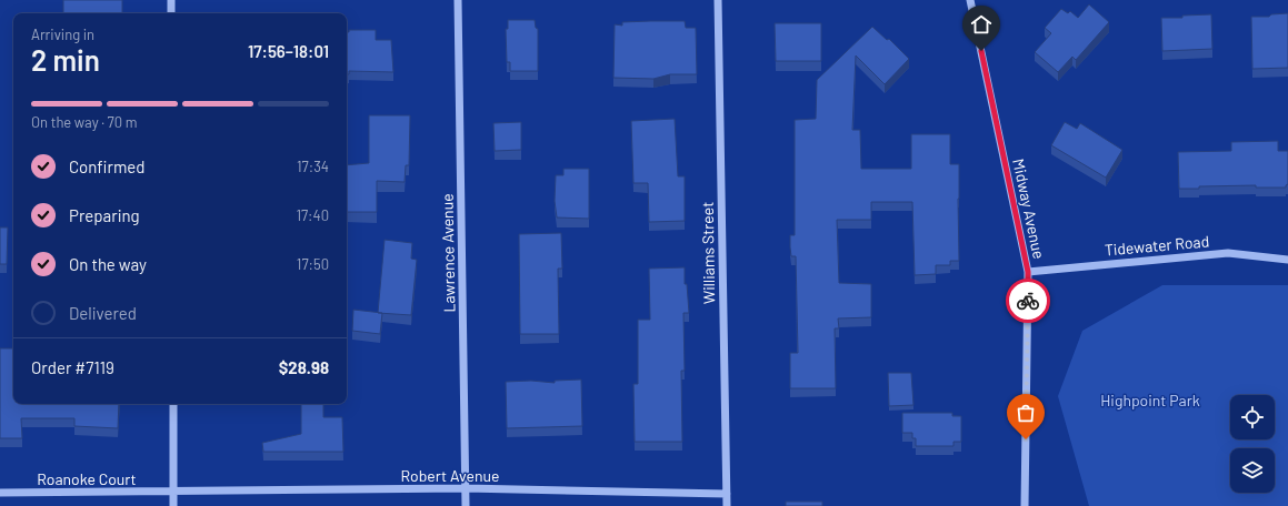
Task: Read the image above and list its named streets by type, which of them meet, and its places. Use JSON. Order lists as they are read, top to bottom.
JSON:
{
  "streets": {
    "street": [
      "Midway Avenue",
      "Tidewater Road",
      "Lawrence Avenue",
      "Williams Street",
      "Robert Avenue",
      "Roanoke Court"
    ]
  },
  "crossings": [
    ["Midway Avenue", "Tidewater Road"],
    ["Lawrence Avenue", "Robert Avenue"],
    ["Williams Street", "Robert Avenue"],
    ["Robert Avenue", "Roanoke Court"]
  ],
  "parks": ["Highpoint Park"],
  "page": {
    "heading": ["2 min", "Arriving in", "17:56–18:01"],
    "panel": ["Order #7119", "$28.98"],
    "bar": "On the way · 70 m",
    "list": [
      ["Confirmed", "17:34"],
      ["Preparing", "17:40"],
      ["On the way", "17:50"],
      "Delivered"
    ]
  }
}
